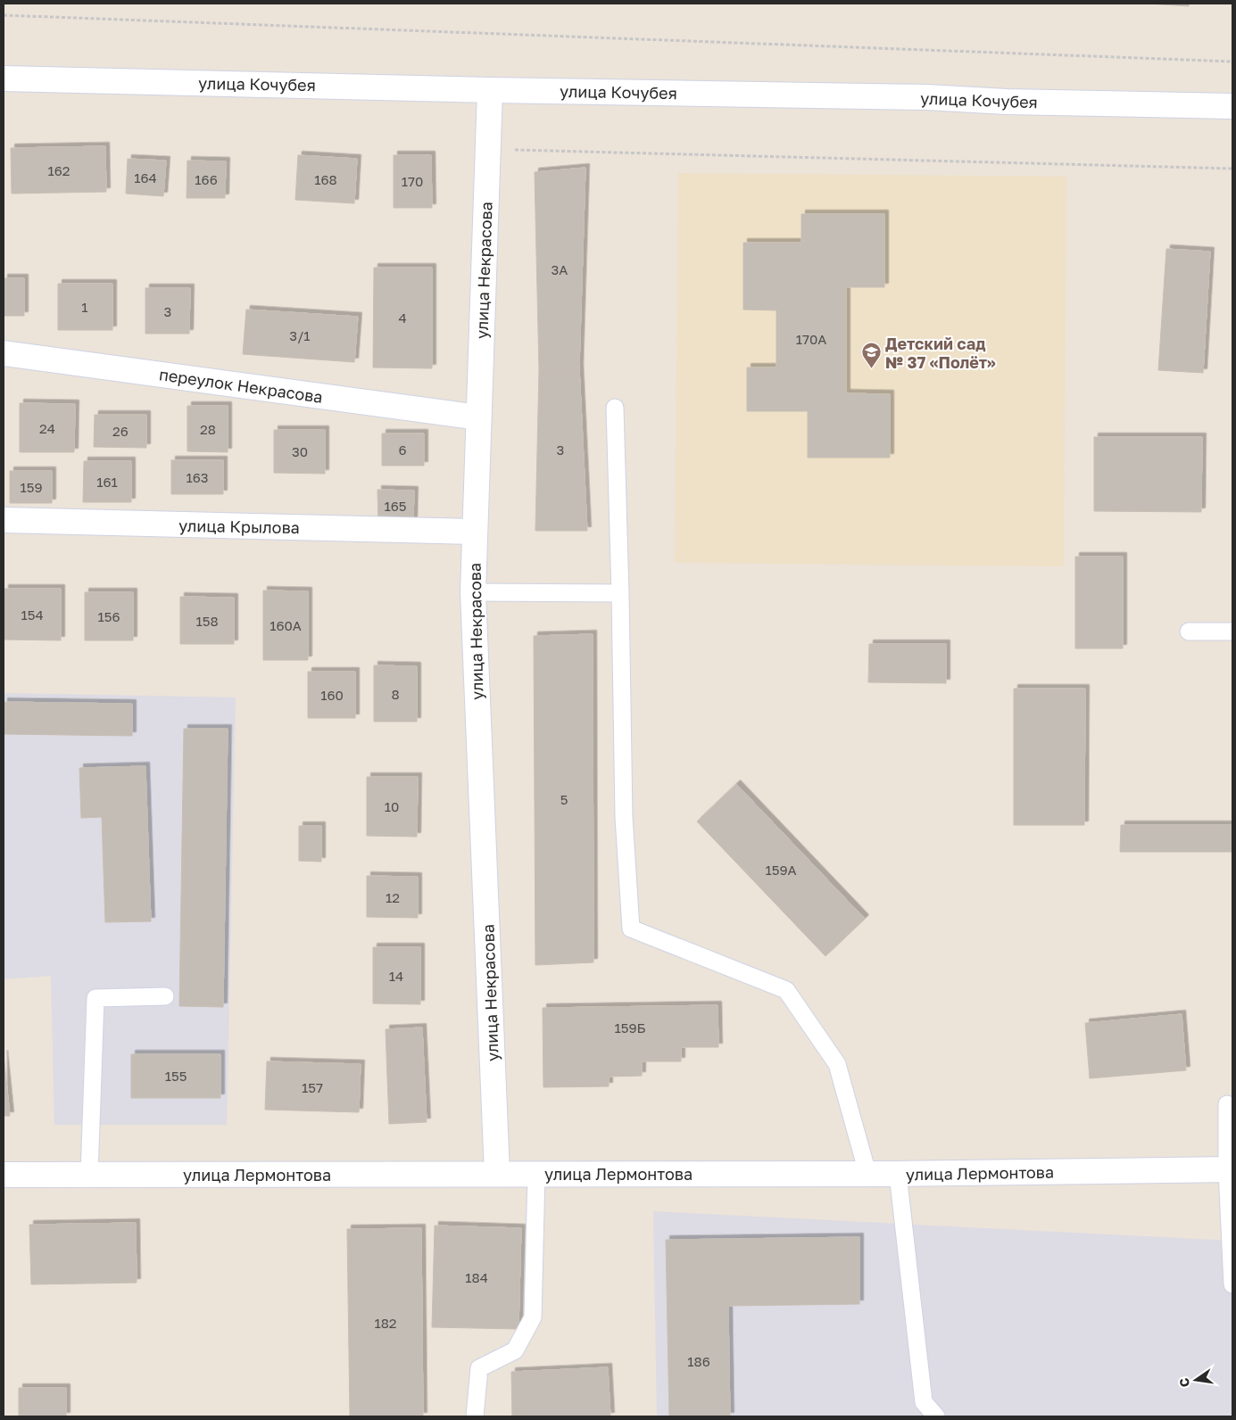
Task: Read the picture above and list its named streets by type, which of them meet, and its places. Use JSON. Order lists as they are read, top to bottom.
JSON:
{
  "streets": {
    "street": [
      "улица Кочубея",
      "улица Некрасова",
      "переулок Некрасова",
      "улица Крылова",
      "улица Лермонтова"
    ]
  },
  "crossings": [
    ["улица Кочубея", "улица Некрасова"],
    ["улица Некрасова", "переулок Некрасова"],
    ["улица Некрасова", "улица Крылова"],
    ["улица Некрасова", "улица Лермонтова"]
  ],
  "places": {
    "school or university": ["Детский сад № 37 «Полёт»"]
  },
  "house_numbers": [
    "162",
    "164",
    "166",
    "168",
    "170",
    "3А",
    "1",
    "3",
    "4",
    "3/1",
    "170А",
    "24",
    "28",
    "26",
    "6",
    "3",
    "30",
    "163",
    "161",
    "159",
    "165",
    "154",
    "156",
    "158",
    "160А",
    "8",
    "160",
    "5",
    "10",
    "159А",
    "12",
    "14",
    "159Б",
    "155",
    "157",
    "184",
    "182",
    "186"
  ],
  "north": "left"
}
